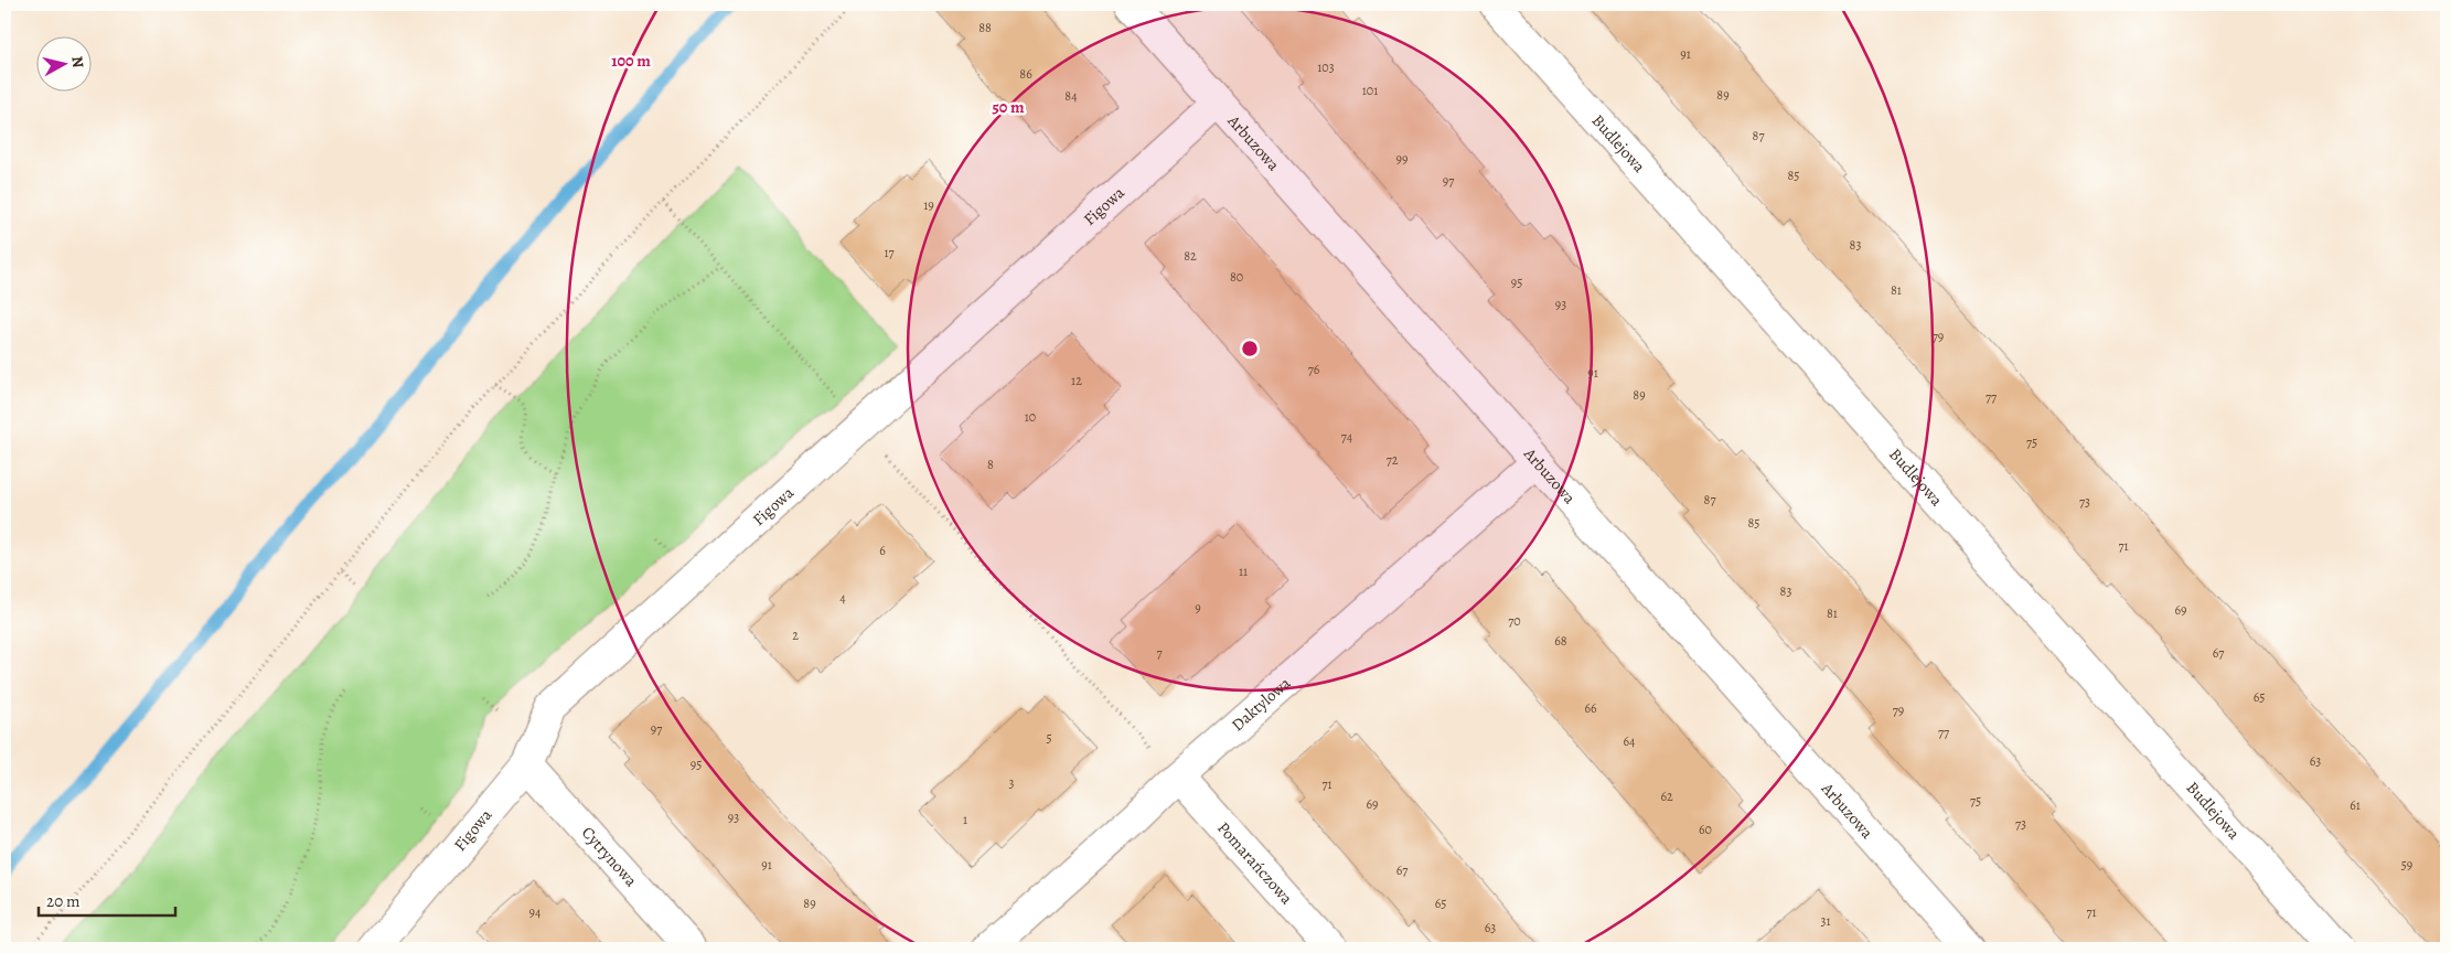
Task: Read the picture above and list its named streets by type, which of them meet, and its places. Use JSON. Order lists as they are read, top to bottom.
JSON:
{
  "streets": {
    "street": [
      "Arbuzowa",
      "Budlejowa",
      "Figowa",
      "Daktylowa",
      "Cytrynowa",
      "Pomarańczowa"
    ]
  },
  "crossings": [
    ["Arbuzowa", "Figowa"],
    ["Arbuzowa", "Daktylowa"],
    ["Figowa", "Cytrynowa"],
    ["Daktylowa", "Pomarańczowa"]
  ],
  "house_numbers": [
    "88",
    "91",
    "103",
    "86",
    "101",
    "89",
    "84",
    "87",
    "99",
    "85",
    "97",
    "19",
    "83",
    "17",
    "82",
    "80",
    "95",
    "81",
    "93",
    "79",
    "76",
    "91",
    "12",
    "89",
    "77",
    "10",
    "74",
    "75",
    "72",
    "8",
    "87",
    "73",
    "85",
    "71",
    "6",
    "11",
    "83",
    "4",
    "9",
    "69",
    "81",
    "70",
    "2",
    "68",
    "7",
    "67",
    "65",
    "66",
    "79",
    "97",
    "77",
    "5",
    "64",
    "63",
    "95",
    "3",
    "71",
    "62",
    "75",
    "69",
    "61",
    "93",
    "1",
    "73",
    "60",
    "91",
    "59",
    "67",
    "89",
    "65",
    "94",
    "71",
    "31",
    "63"
  ],
  "scale_bar": "20 m",
  "north": "right",
  "rings": ["100 m", "50 m"]
}
